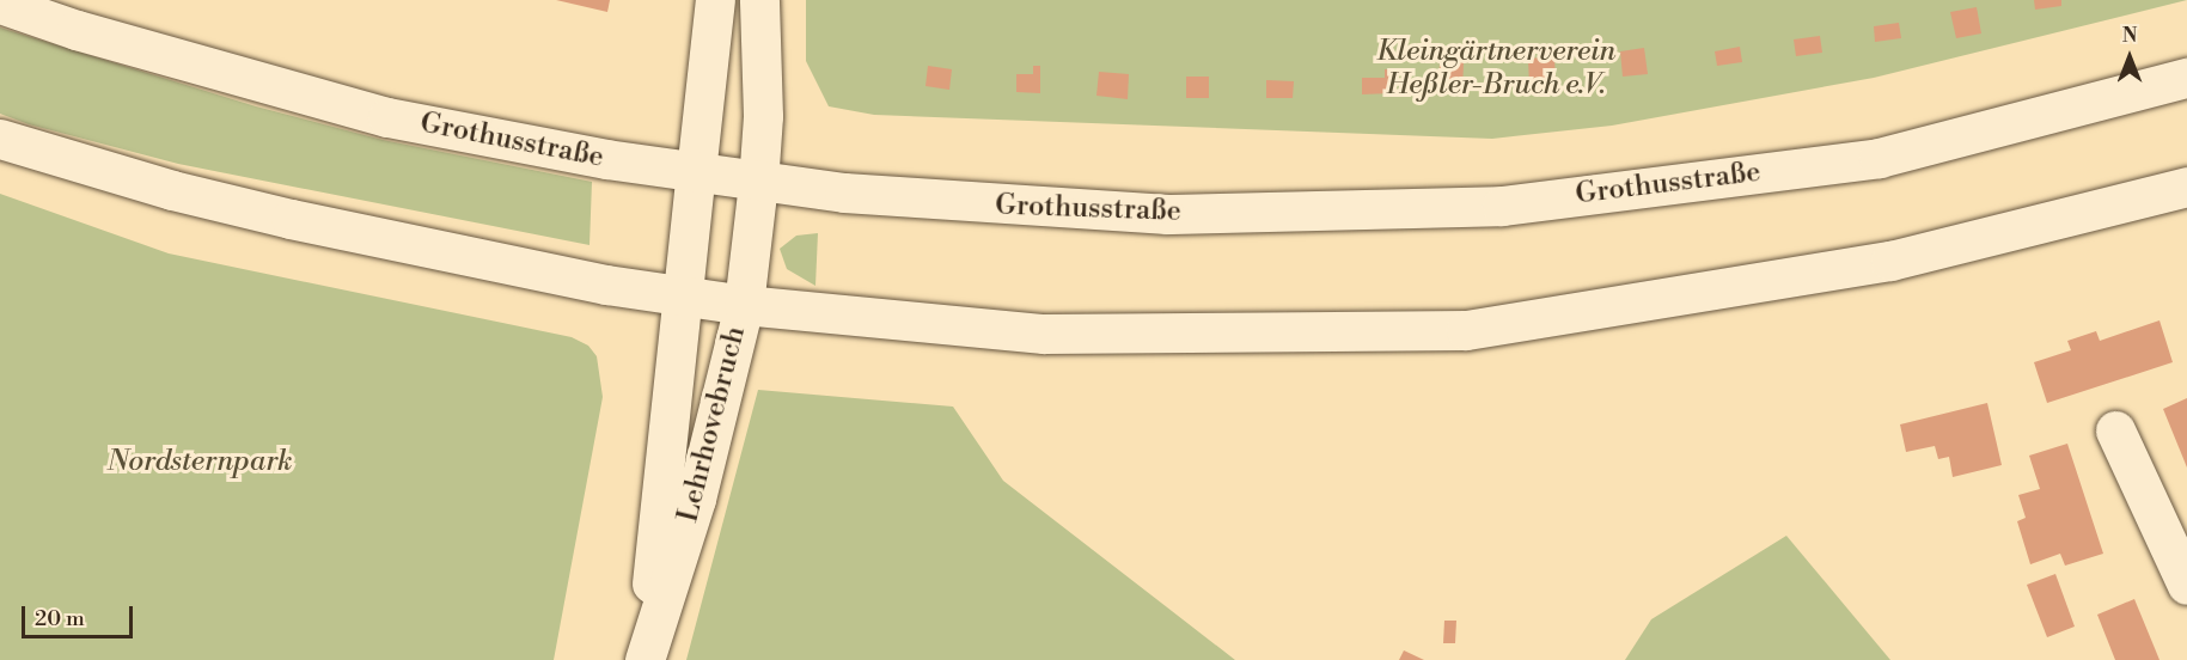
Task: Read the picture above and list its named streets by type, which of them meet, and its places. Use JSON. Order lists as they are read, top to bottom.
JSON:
{
  "streets": {
    "main road": ["Grothusstraße", "Lehrhovebruch"]
  },
  "crossings": [
    ["Grothusstraße", "Lehrhovebruch"]
  ],
  "parks": ["Kleingärtnerverein Heßler-Bruch e.V.", "Nordsternpark"],
  "scale_bar": "20 m",
  "north": "top"
}
